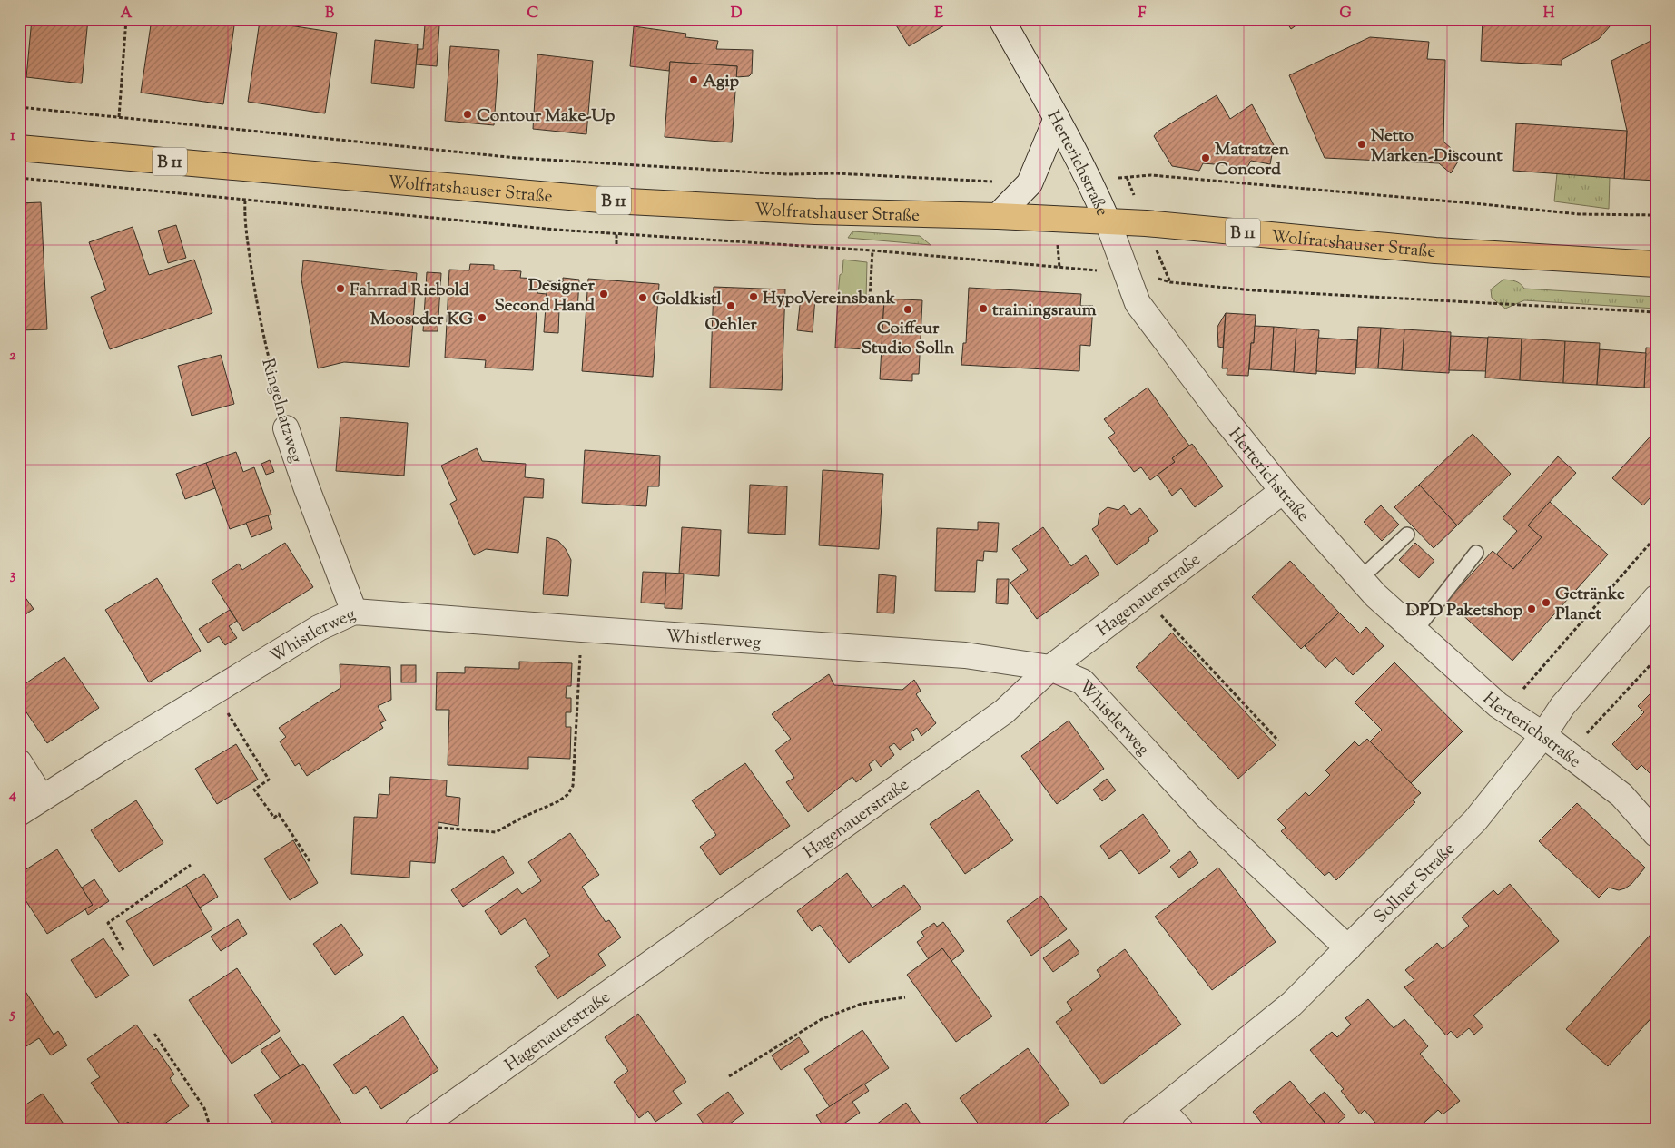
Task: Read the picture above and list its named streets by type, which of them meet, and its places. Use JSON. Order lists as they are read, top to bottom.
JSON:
{
  "streets": {
    "main road": ["B 11", "Wolfratshauser Straße"],
    "street": [
      "Herterichstraße",
      "Ringelnatzweg",
      "Hagenauerstraße",
      "Whistlerweg",
      "Sollner Straße"
    ]
  },
  "crossings": [
    ["Herterichstraße", "Wolfratshauser Straße"],
    ["Herterichstraße", "Hagenauerstraße"],
    ["Herterichstraße", "Sollner Straße"],
    ["Ringelnatzweg", "Whistlerweg"],
    ["Hagenauerstraße", "Whistlerweg"],
    ["Whistlerweg", "Sollner Straße"]
  ],
  "places": [
    "Agip",
    "Contour Make-Up",
    "Netto Marken-Discount",
    "Matratzen Concord",
    "Fahrrad Riebold",
    "Designer Second Hand",
    "HypoVereinsbank",
    "Goldkistl",
    "Oehler",
    "trainingsraum",
    "Coiffeur Studio Solln",
    "Mooseder KG",
    "Getränke Planet",
    "DPD Paketshop"
  ],
  "grid": {
    "columns": [
      "A",
      "B",
      "C",
      "D",
      "E",
      "F",
      "G",
      "H"
    ],
    "rows": [
      "1",
      "2",
      "3",
      "4",
      "5"
    ]
  }
}
